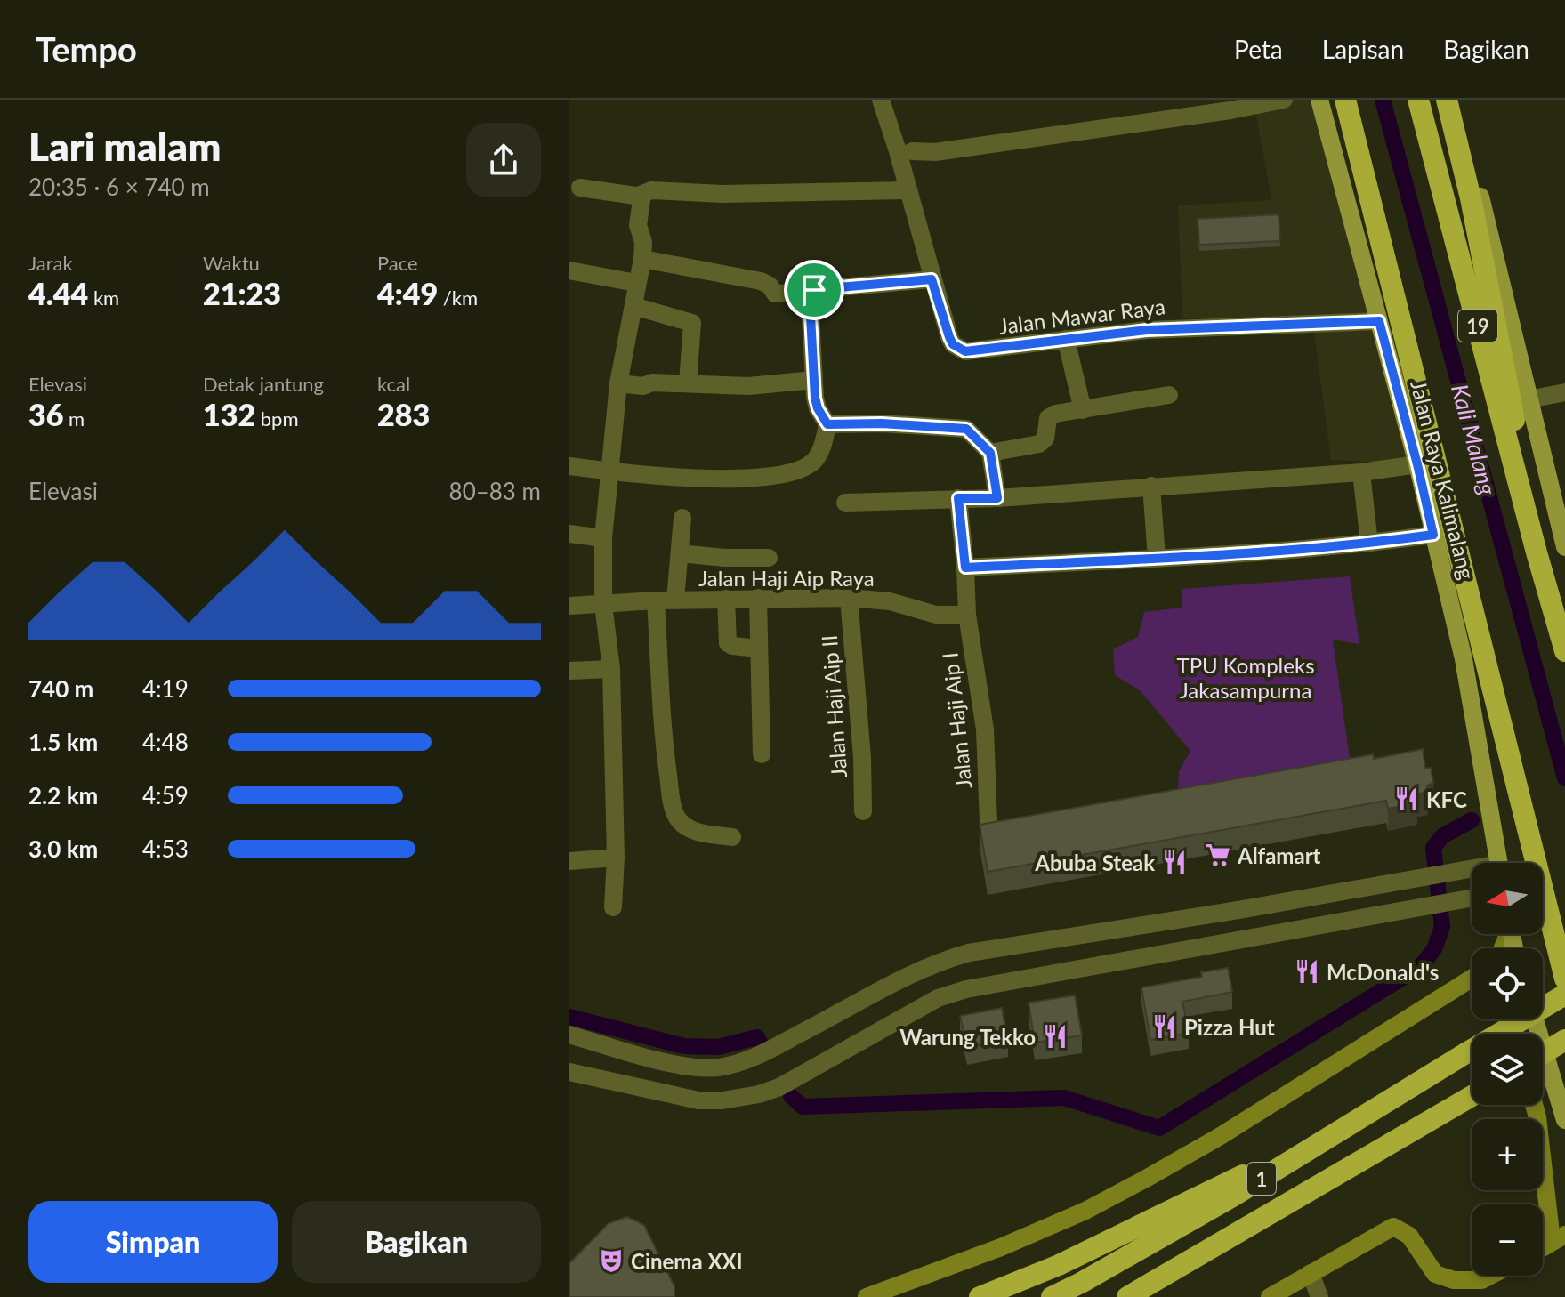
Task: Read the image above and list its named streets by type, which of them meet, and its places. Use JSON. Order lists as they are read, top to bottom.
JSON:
{
  "streets": {
    "highway": ["19", "1"],
    "main road": ["Jalan Raya Kalimalang"],
    "street": [
      "Jalan Mawar Raya",
      "Jalan Haji Aip Raya",
      "Jalan Haji Aip II",
      "Jalan Haji Aip I"
    ]
  },
  "crossings": [
    ["Jalan Mawar Raya", "Jalan Raya Kalimalang"],
    ["Jalan Haji Aip Raya", "Jalan Haji Aip II"],
    ["Jalan Haji Aip Raya", "Jalan Haji Aip I"]
  ],
  "water": ["Kali Malang"],
  "parks": ["TPU Kompleks Jakasampurna"],
  "places": {
    "restaurant": [
      "KFC",
      "Abuba Steak",
      "McDonald's",
      "Pizza Hut",
      "Warung Tekko"
    ],
    "supermarket": ["Alfamart"],
    "theatre": ["Cinema XXI"]
  },
  "north": "left",
  "page": {
    "header": "Tempo",
    "nav": ["Peta", "Lapisan", "Bagikan"],
    "heading": ["Lari malam", "20:35 · 6 × 740 m"],
    "stats": [
      ["Jarak", "4.44 km"],
      ["Waktu", "21:23"],
      ["Pace", "4:49 /km"],
      ["Elevasi", "36 m"],
      ["Detak jantung", "132 bpm"],
      ["kcal", "283"]
    ],
    "chart": ["Elevasi", "80–83 m"],
    "list": [
      {
        "name": "740 m",
        "note": "4:19"
      },
      {
        "name": "1.5 km",
        "note": "4:48"
      },
      {
        "name": "2.2 km",
        "note": "4:59"
      },
      {
        "name": "3.0 km",
        "note": "4:53"
      }
    ],
    "map_buttons": ["+", "−"],
    "buttons": ["Simpan", "Bagikan"]
  }
}
